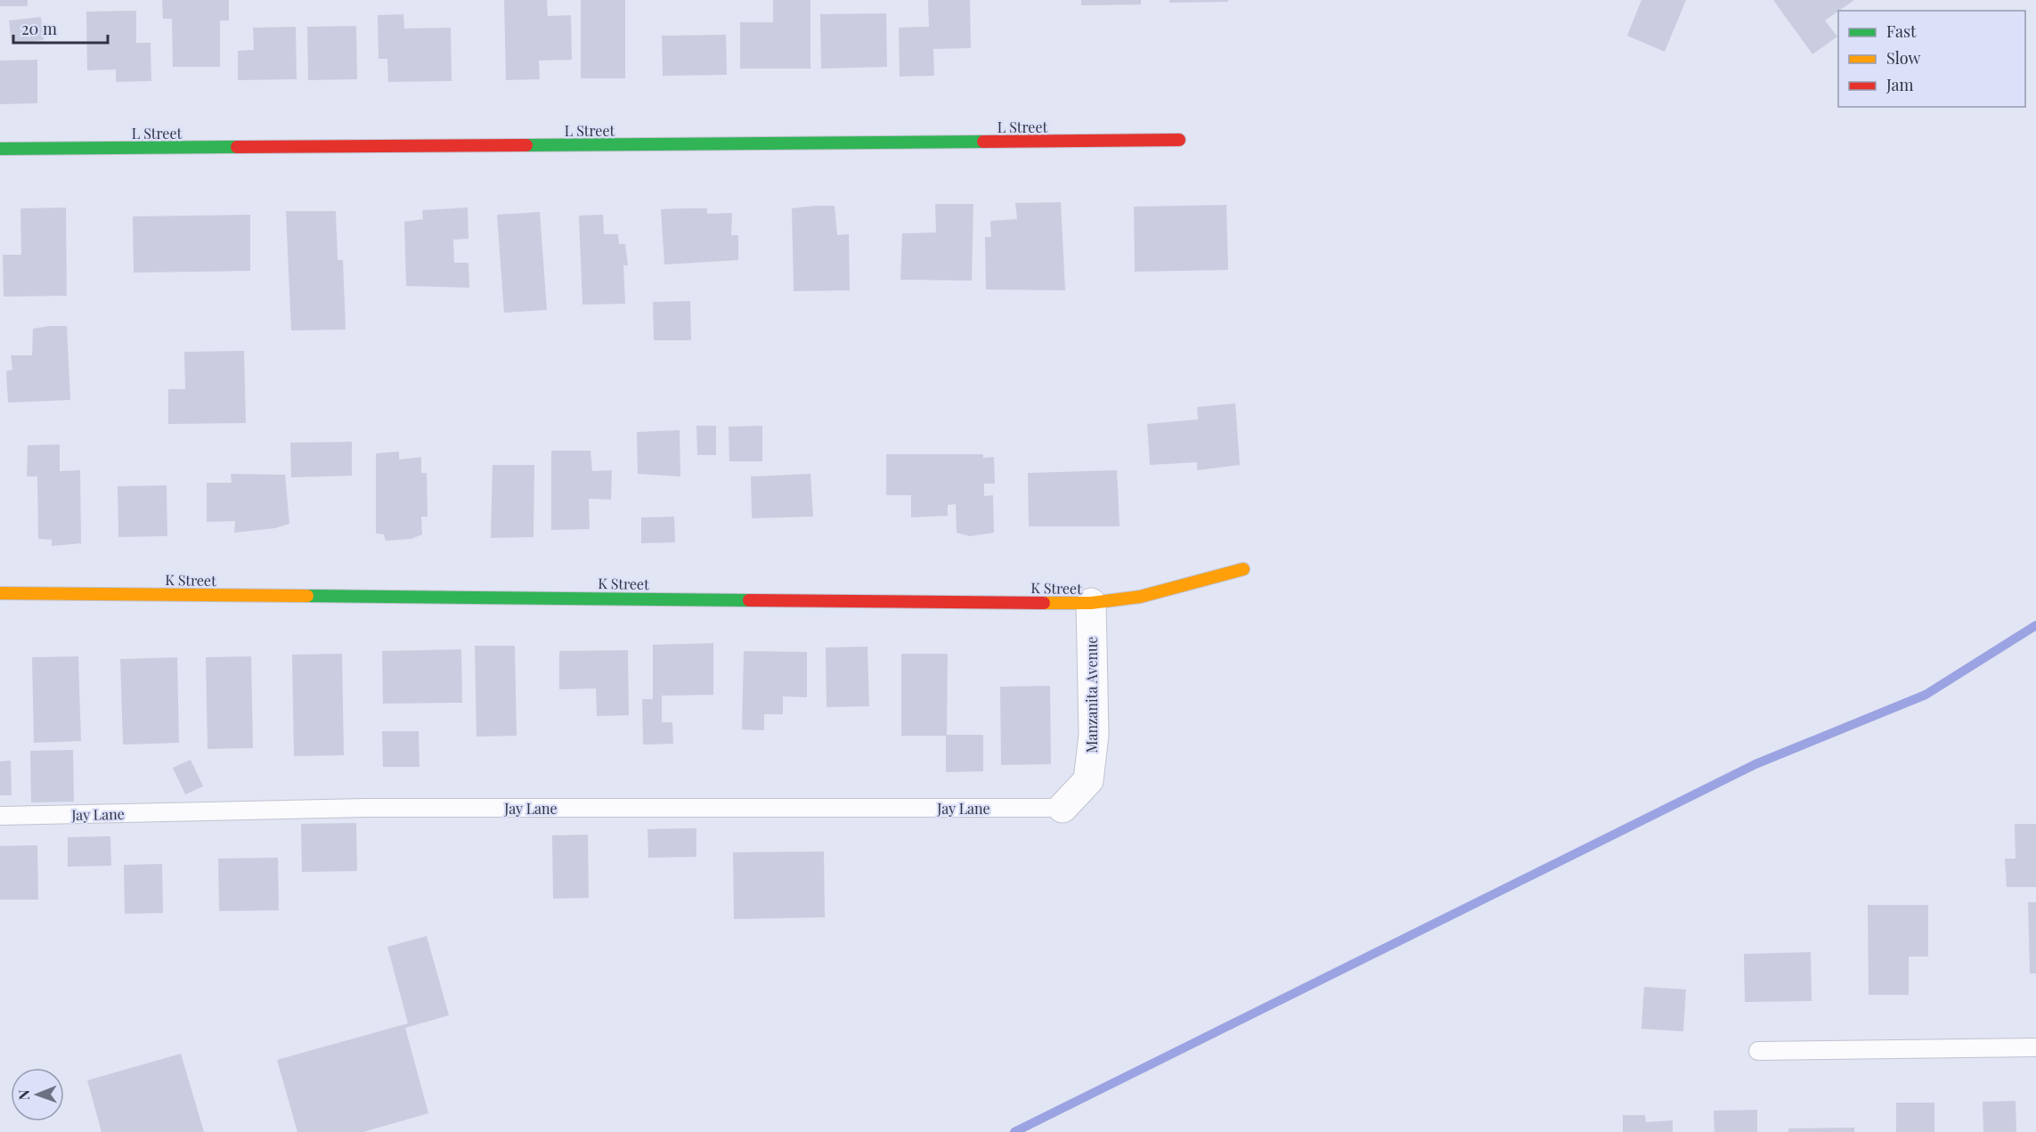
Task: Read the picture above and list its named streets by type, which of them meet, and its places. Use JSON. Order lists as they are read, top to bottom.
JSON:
{
  "streets": {
    "street": ["L Street", "K Street", "Manzanita Avenue"],
    "lane": ["Jay Lane"]
  },
  "crossings": [
    ["K Street", "Manzanita Avenue"],
    ["Manzanita Avenue", "Jay Lane"]
  ],
  "legend": ["Fast", "Slow", "Jam"],
  "scale_bar": "20 m",
  "north": "left"
}
